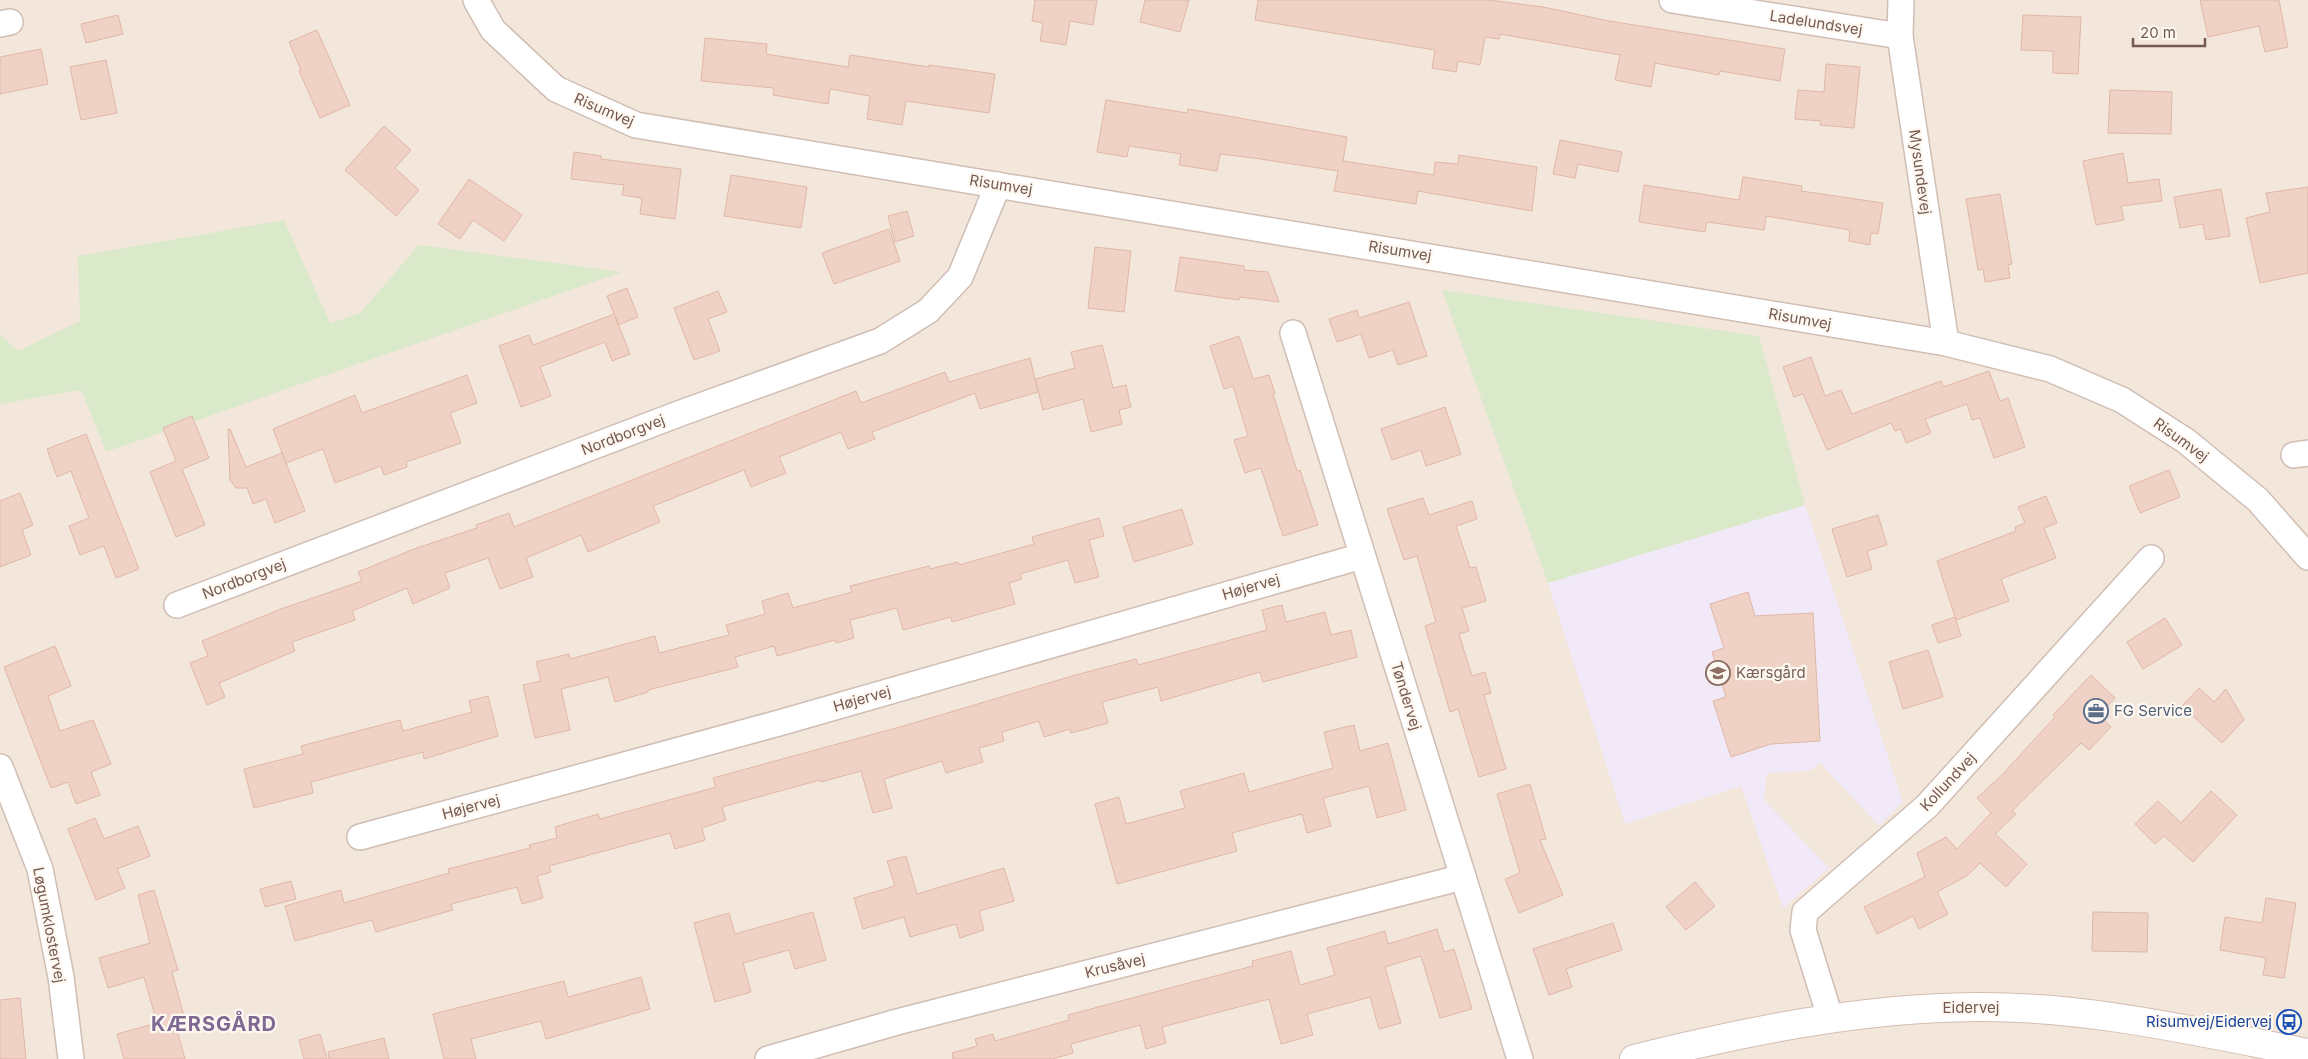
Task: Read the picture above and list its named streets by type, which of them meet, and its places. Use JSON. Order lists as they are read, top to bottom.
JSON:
{
  "streets": {
    "street": [
      "Ladelundsvej",
      "Risumvej",
      "Mysundevej",
      "Nordborgvej",
      "Højervej",
      "Tøndervej",
      "Kollundvej",
      "Løgumklostervej",
      "Krusåvej",
      "Eidervej"
    ]
  },
  "crossings": [
    ["Ladelundsvej", "Mysundevej"],
    ["Risumvej", "Mysundevej"],
    ["Risumvej", "Nordborgvej"],
    ["Højervej", "Tøndervej"],
    ["Tøndervej", "Krusåvej"],
    ["Kollundvej", "Eidervej"]
  ],
  "districts": ["KÆRSGÅRD"],
  "places": {
    "school or university": ["Kærsgård"],
    "office": ["FG Service"],
    "bus stop": ["Risumvej/Eidervej"]
  },
  "scale_bar": "20 m"
}
